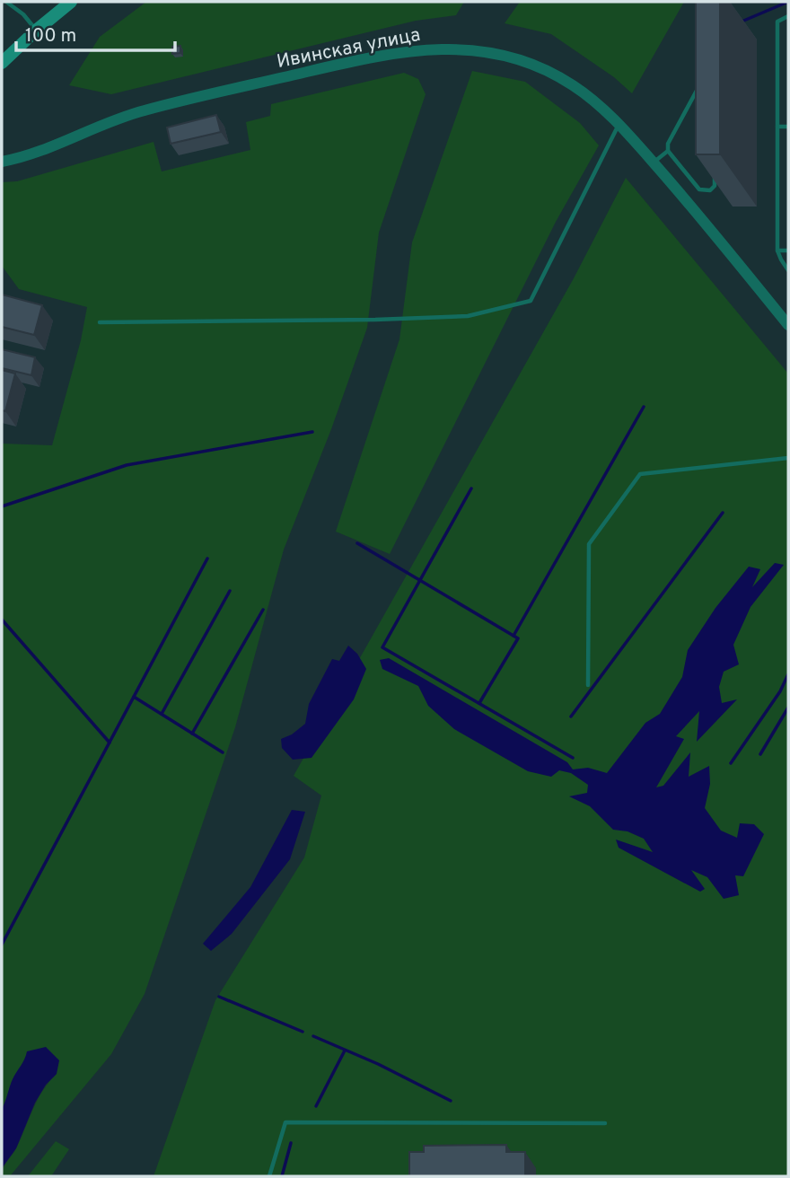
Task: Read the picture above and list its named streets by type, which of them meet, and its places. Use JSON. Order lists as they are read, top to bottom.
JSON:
{
  "streets": {
    "street": ["Ивинская улица"]
  },
  "scale_bar": "100 m"
}
